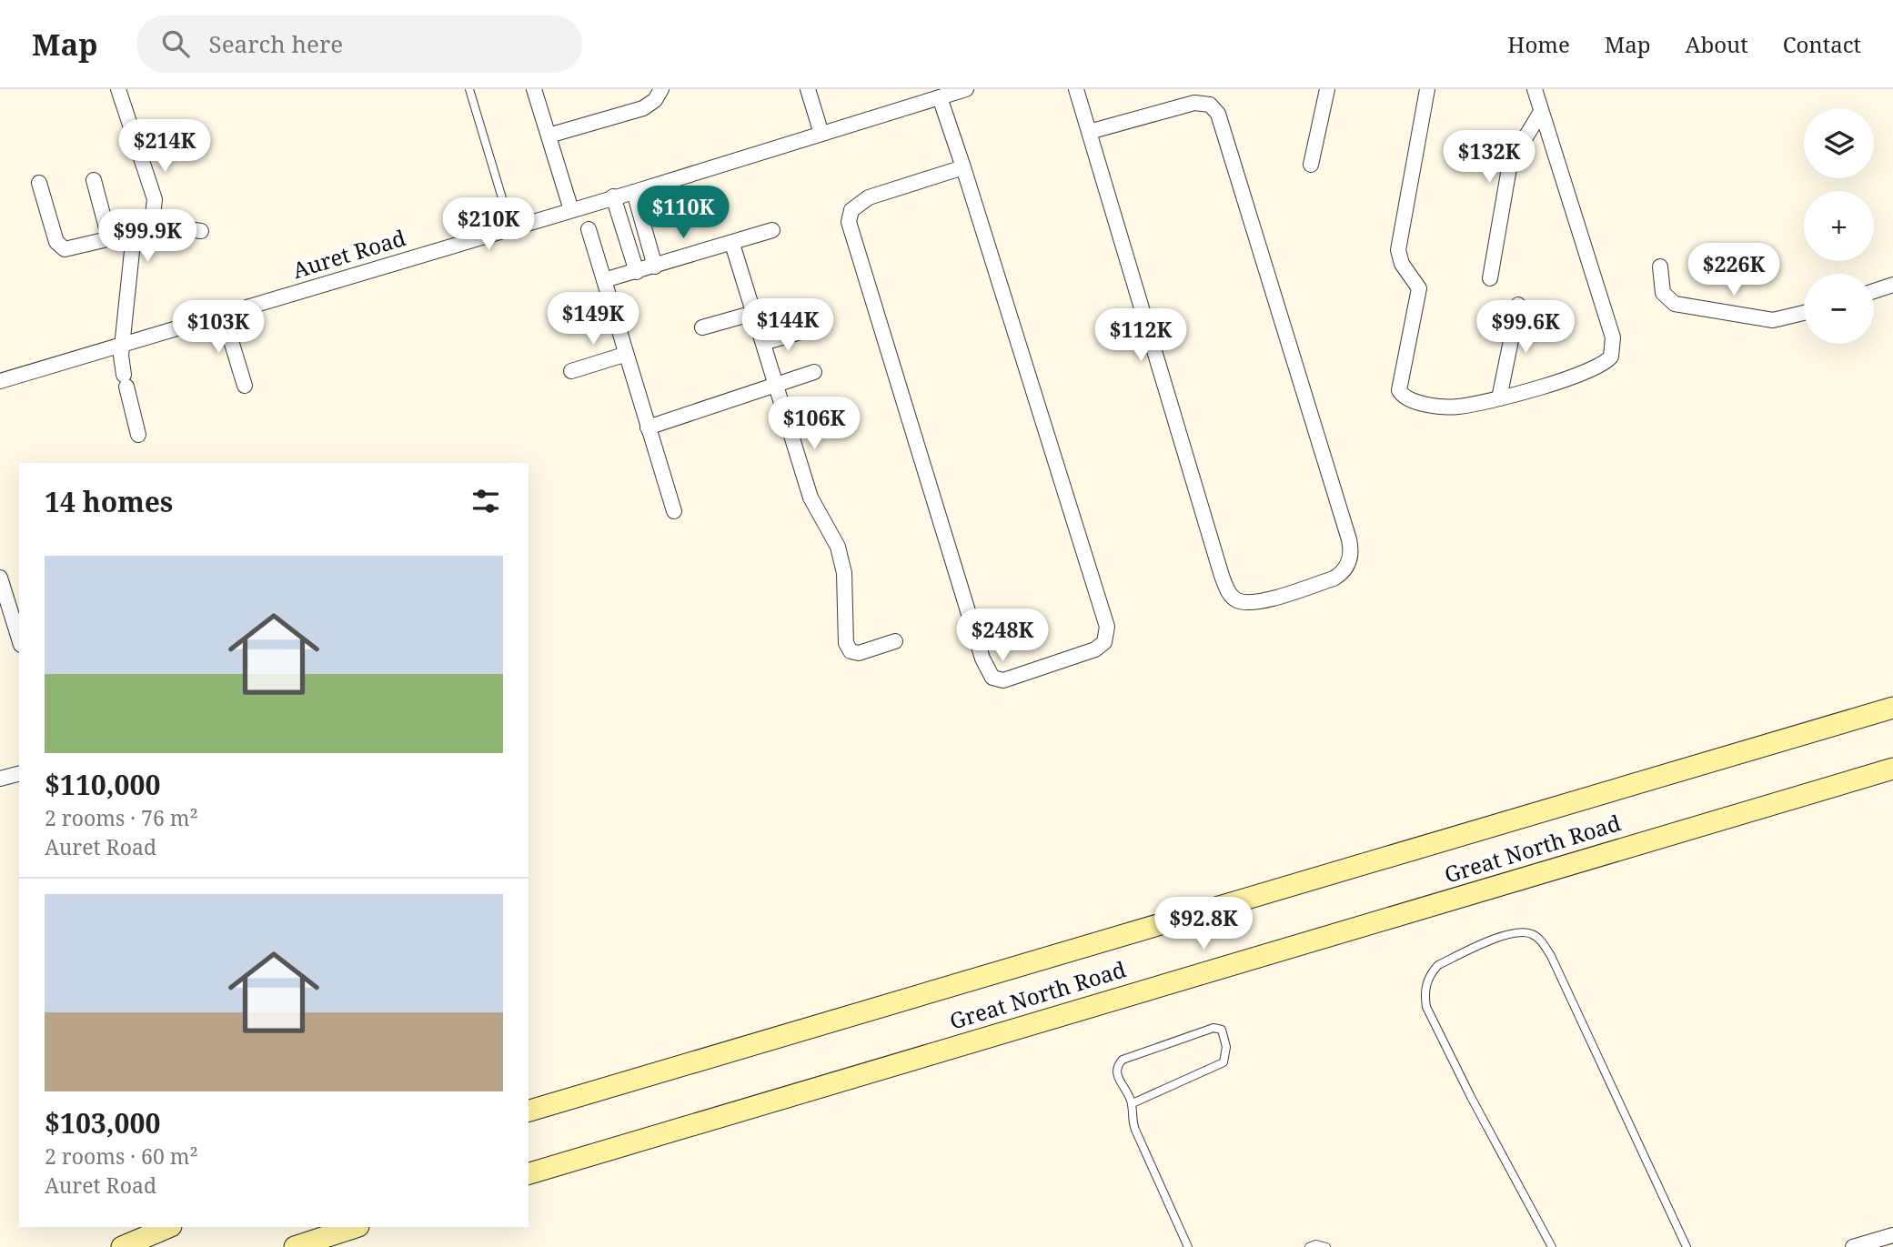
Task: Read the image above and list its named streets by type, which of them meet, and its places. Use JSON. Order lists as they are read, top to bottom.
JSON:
{
  "streets": {
    "main road": ["Great North Road"],
    "street": ["Auret Road"]
  },
  "page": {
    "header": "Map",
    "search": "Search here",
    "nav": [
      "Home",
      "Map",
      "About",
      "Contact"
    ],
    "map_buttons": ["+", "−"],
    "price": [
      "$214K",
      "$132K",
      "$110K",
      "$210K",
      "$99.9K",
      "$226K",
      "$149K",
      "$144K",
      "$103K",
      "$99.6K",
      "$112K",
      "$106K",
      "$248K",
      "$92.8K"
    ],
    "heading": "14 homes",
    "list": [
      {
        "name": "$110,000",
        "note": "2 rooms · 76 m² · Auret Road"
      },
      {
        "name": "$103,000",
        "note": "2 rooms · 60 m² · Auret Road"
      }
    ]
  }
}
